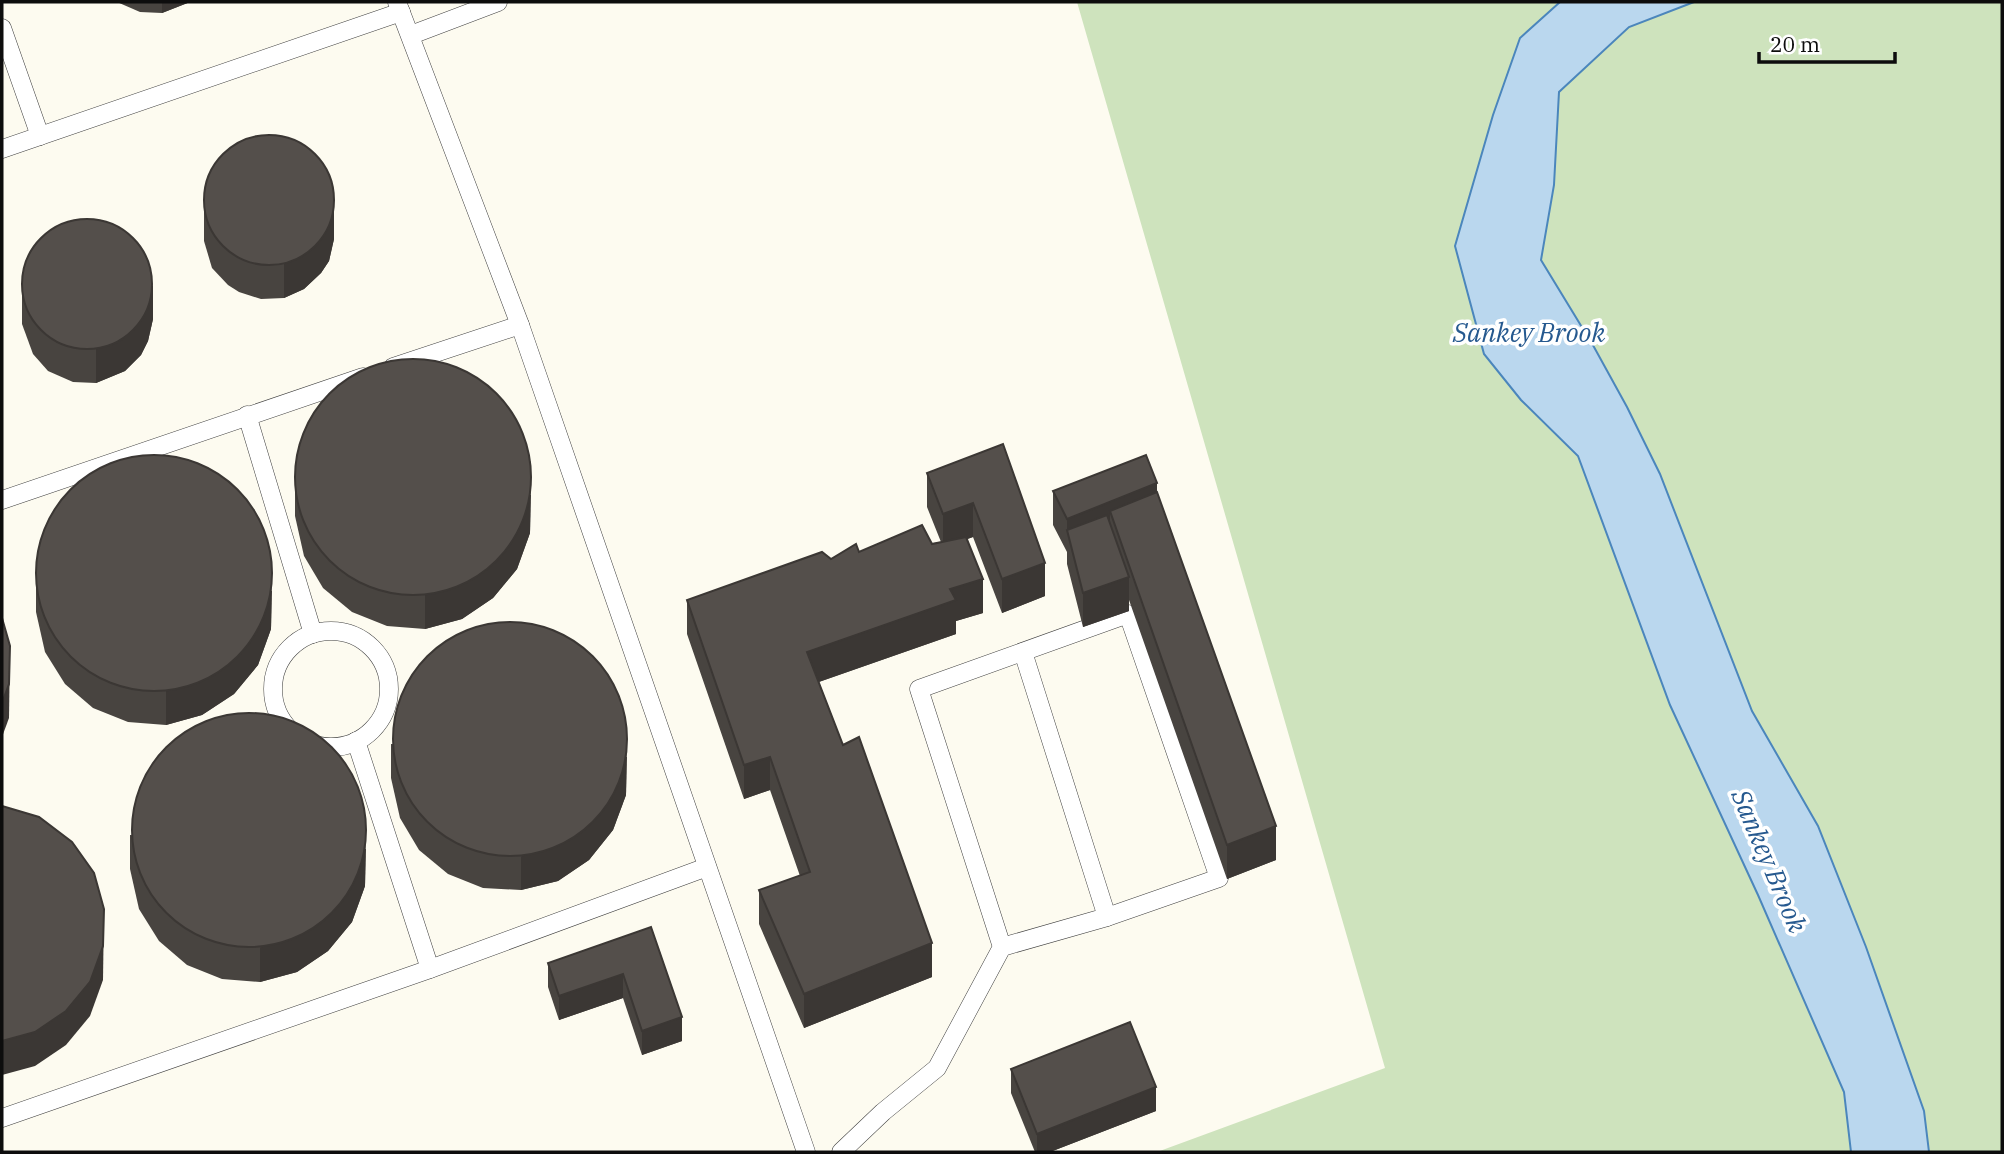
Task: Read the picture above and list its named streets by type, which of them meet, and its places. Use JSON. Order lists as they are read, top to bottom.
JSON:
{
  "water": ["Sankey Brook"],
  "scale_bar": "20 m"
}
